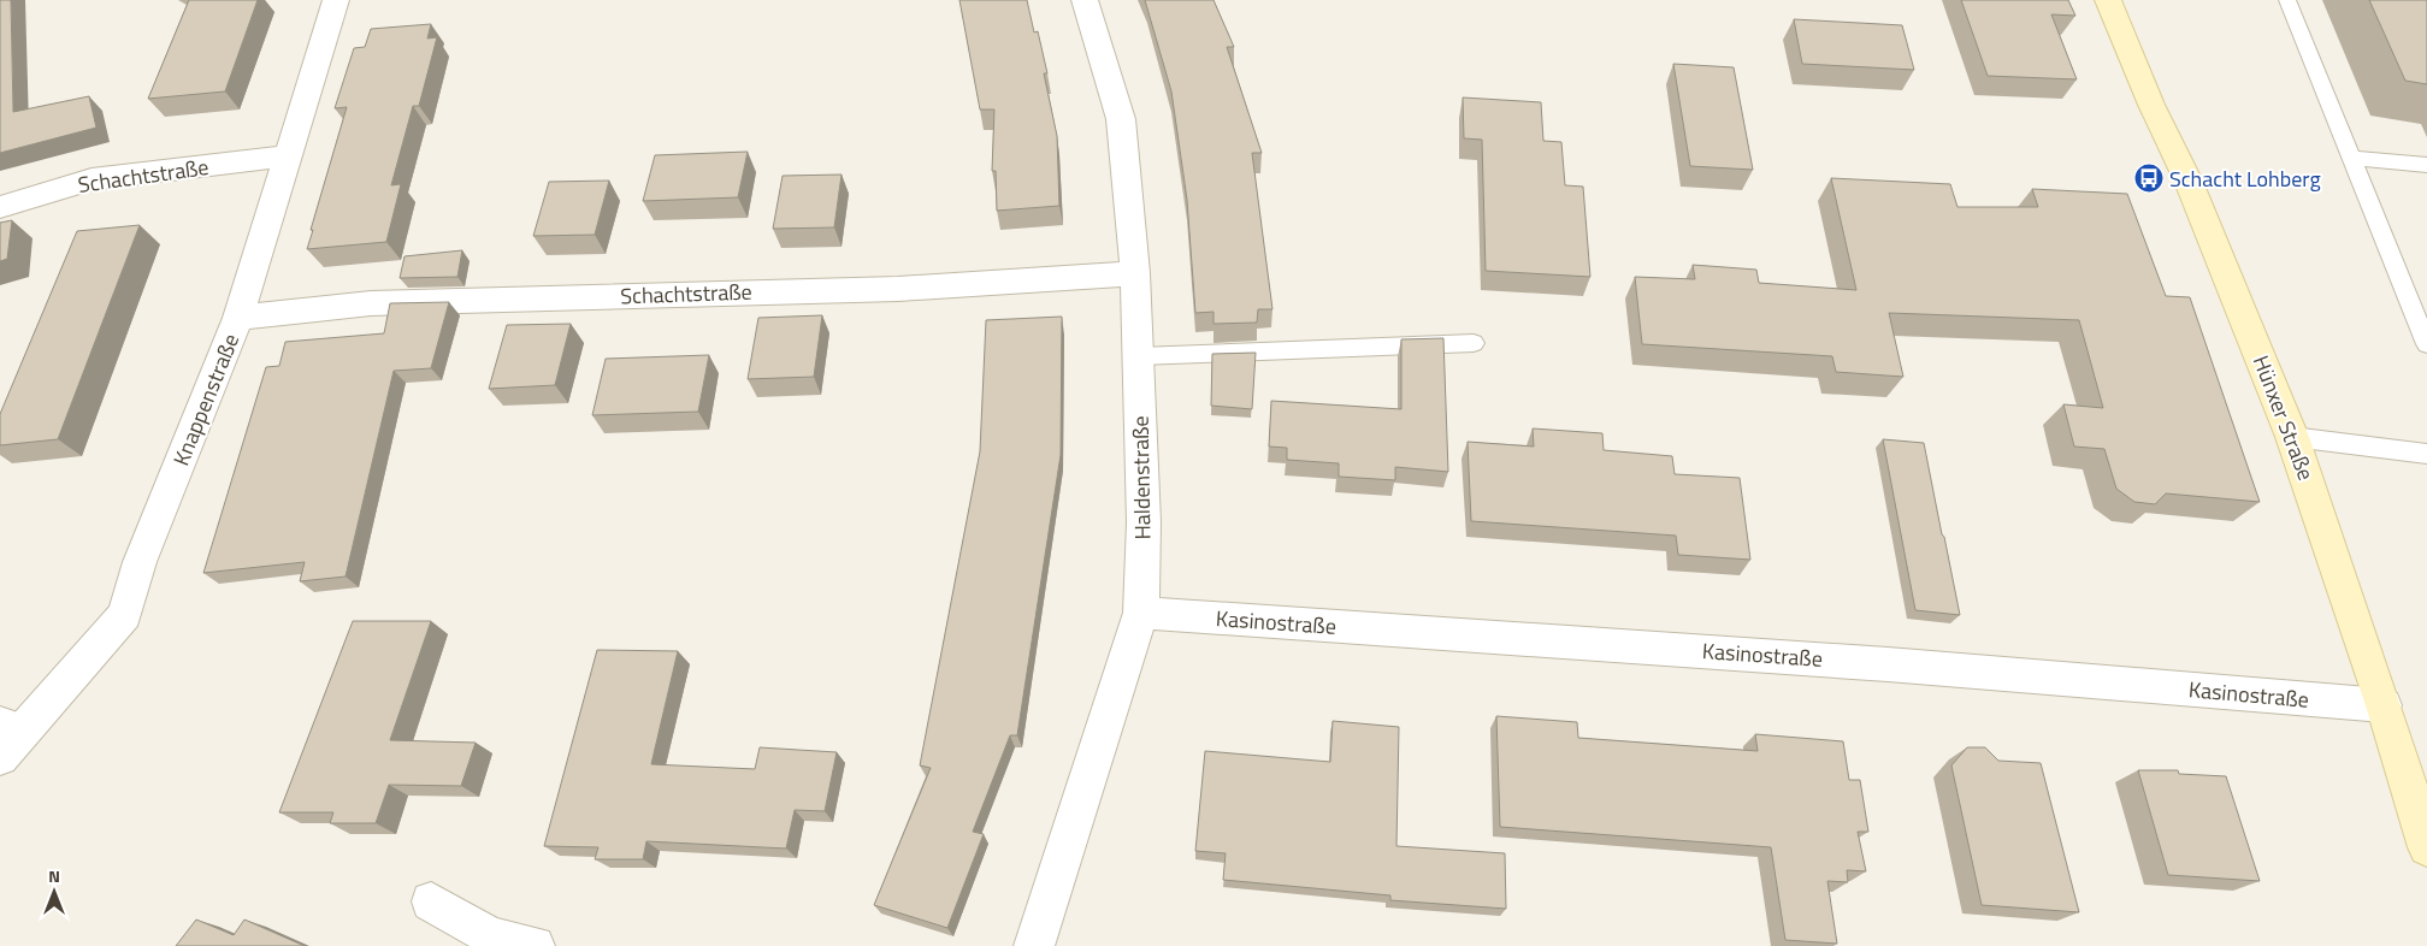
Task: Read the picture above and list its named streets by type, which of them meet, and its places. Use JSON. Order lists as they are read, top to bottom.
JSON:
{
  "streets": {
    "main road": ["Hünxer Straße"],
    "street": [
      "Schachtstraße",
      "Knappenstraße",
      "Haldenstraße",
      "Kasinostraße"
    ]
  },
  "crossings": [
    ["Schachtstraße", "Knappenstraße"],
    ["Schachtstraße", "Haldenstraße"],
    ["Hünxer Straße", "Kasinostraße"],
    ["Haldenstraße", "Kasinostraße"]
  ],
  "places": {
    "bus stop": ["Schacht Lohberg"]
  },
  "north": "top"
}
